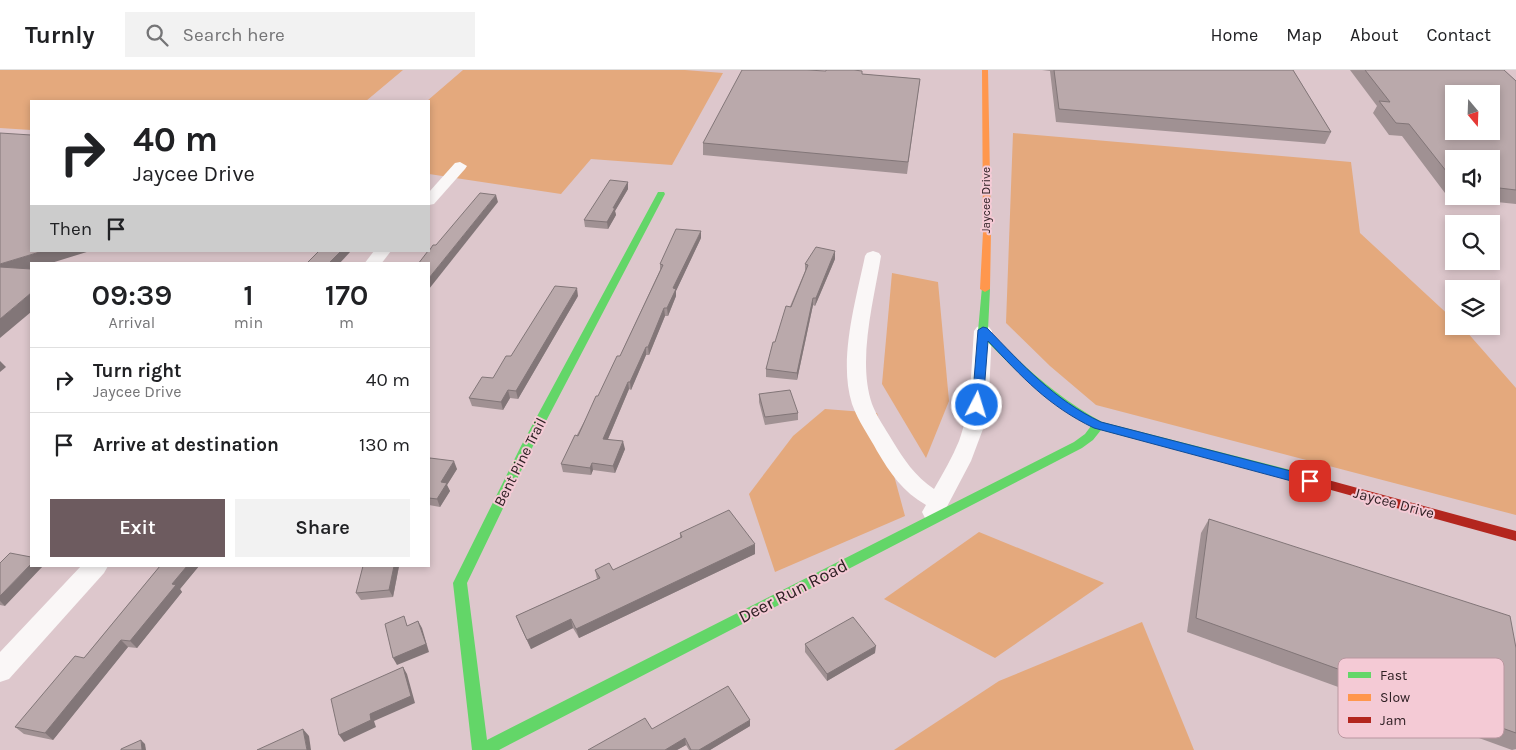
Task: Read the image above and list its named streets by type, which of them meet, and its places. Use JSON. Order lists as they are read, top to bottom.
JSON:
{
  "streets": {
    "street": ["Jaycee Drive", "Bent Pine Trail", "Deer Run Road"]
  },
  "crossings": [
    ["Jaycee Drive", "Deer Run Road"],
    ["Bent Pine Trail", "Deer Run Road"]
  ],
  "legend": ["Fast", "Slow", "Jam"],
  "north": "bottom",
  "page": {
    "header": "Turnly",
    "search": "Search here",
    "nav": [
      "Home",
      "Map",
      "About",
      "Contact"
    ],
    "turn": ["40 m", "Jaycee Drive"],
    "then": "Then",
    "eta": [
      "09:39",
      "Arrival",
      "1",
      "min",
      "170",
      "m"
    ],
    "list": [
      {
        "name": "Turn right",
        "note": "Jaycee Drive",
        "value": "40 m"
      },
      {
        "name": "Arrive at destination",
        "value": "130 m"
      }
    ],
    "buttons": ["Exit", "Share"]
  }
}
